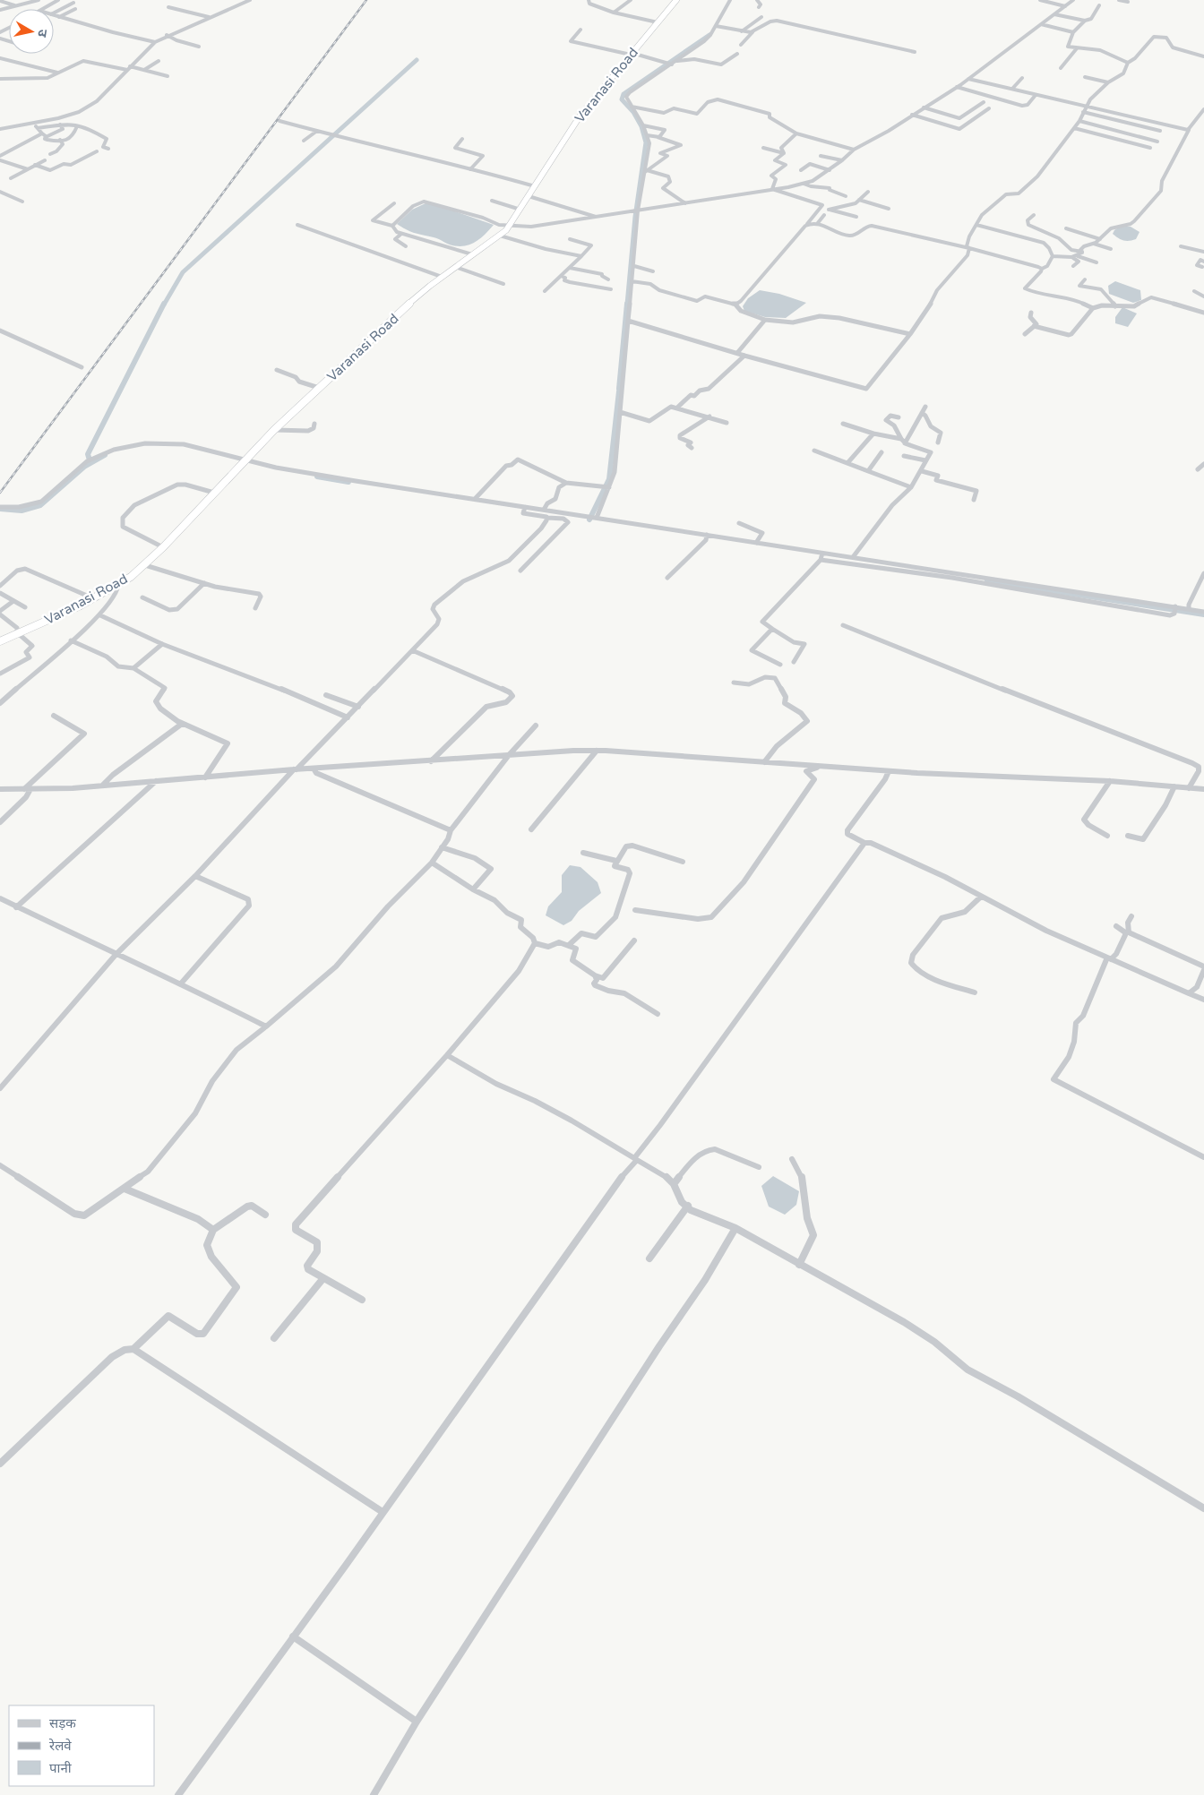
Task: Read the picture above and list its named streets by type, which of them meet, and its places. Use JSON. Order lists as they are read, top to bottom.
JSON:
{
  "streets": {
    "highway": ["Varanasi Road"]
  },
  "legend": ["सड़क", "रेलवे", "पानी"],
  "north": "right"
}
